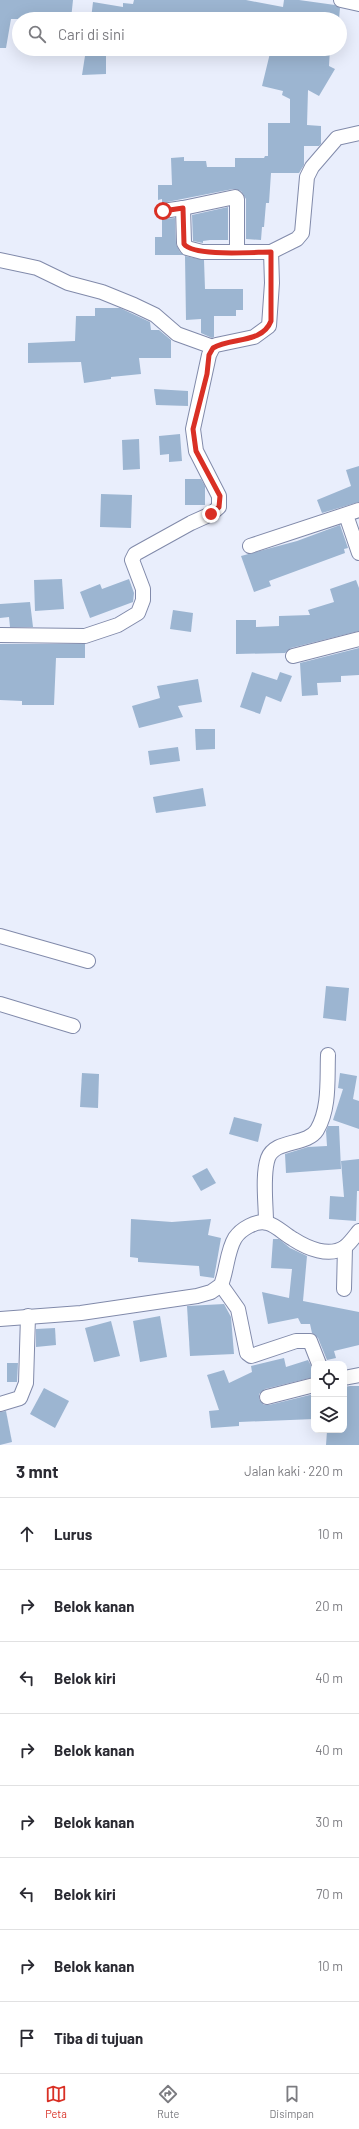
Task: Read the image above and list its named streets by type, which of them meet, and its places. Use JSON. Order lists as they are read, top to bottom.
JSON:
{
  "page": {
    "search": "Cari di sini",
    "heading": ["3 mnt", "Jalan kaki · 220 m"],
    "list": [
      ["Lurus", "10 m"],
      ["Belok kanan", "20 m"],
      ["Belok kiri", "40 m"],
      ["Belok kanan", "40 m"],
      ["Belok kanan", "30 m"],
      ["Belok kiri", "70 m"],
      ["Belok kanan", "10 m"],
      "Tiba di tujuan"
    ],
    "nav": ["Peta", "Rute", "Disimpan"]
  }
}
